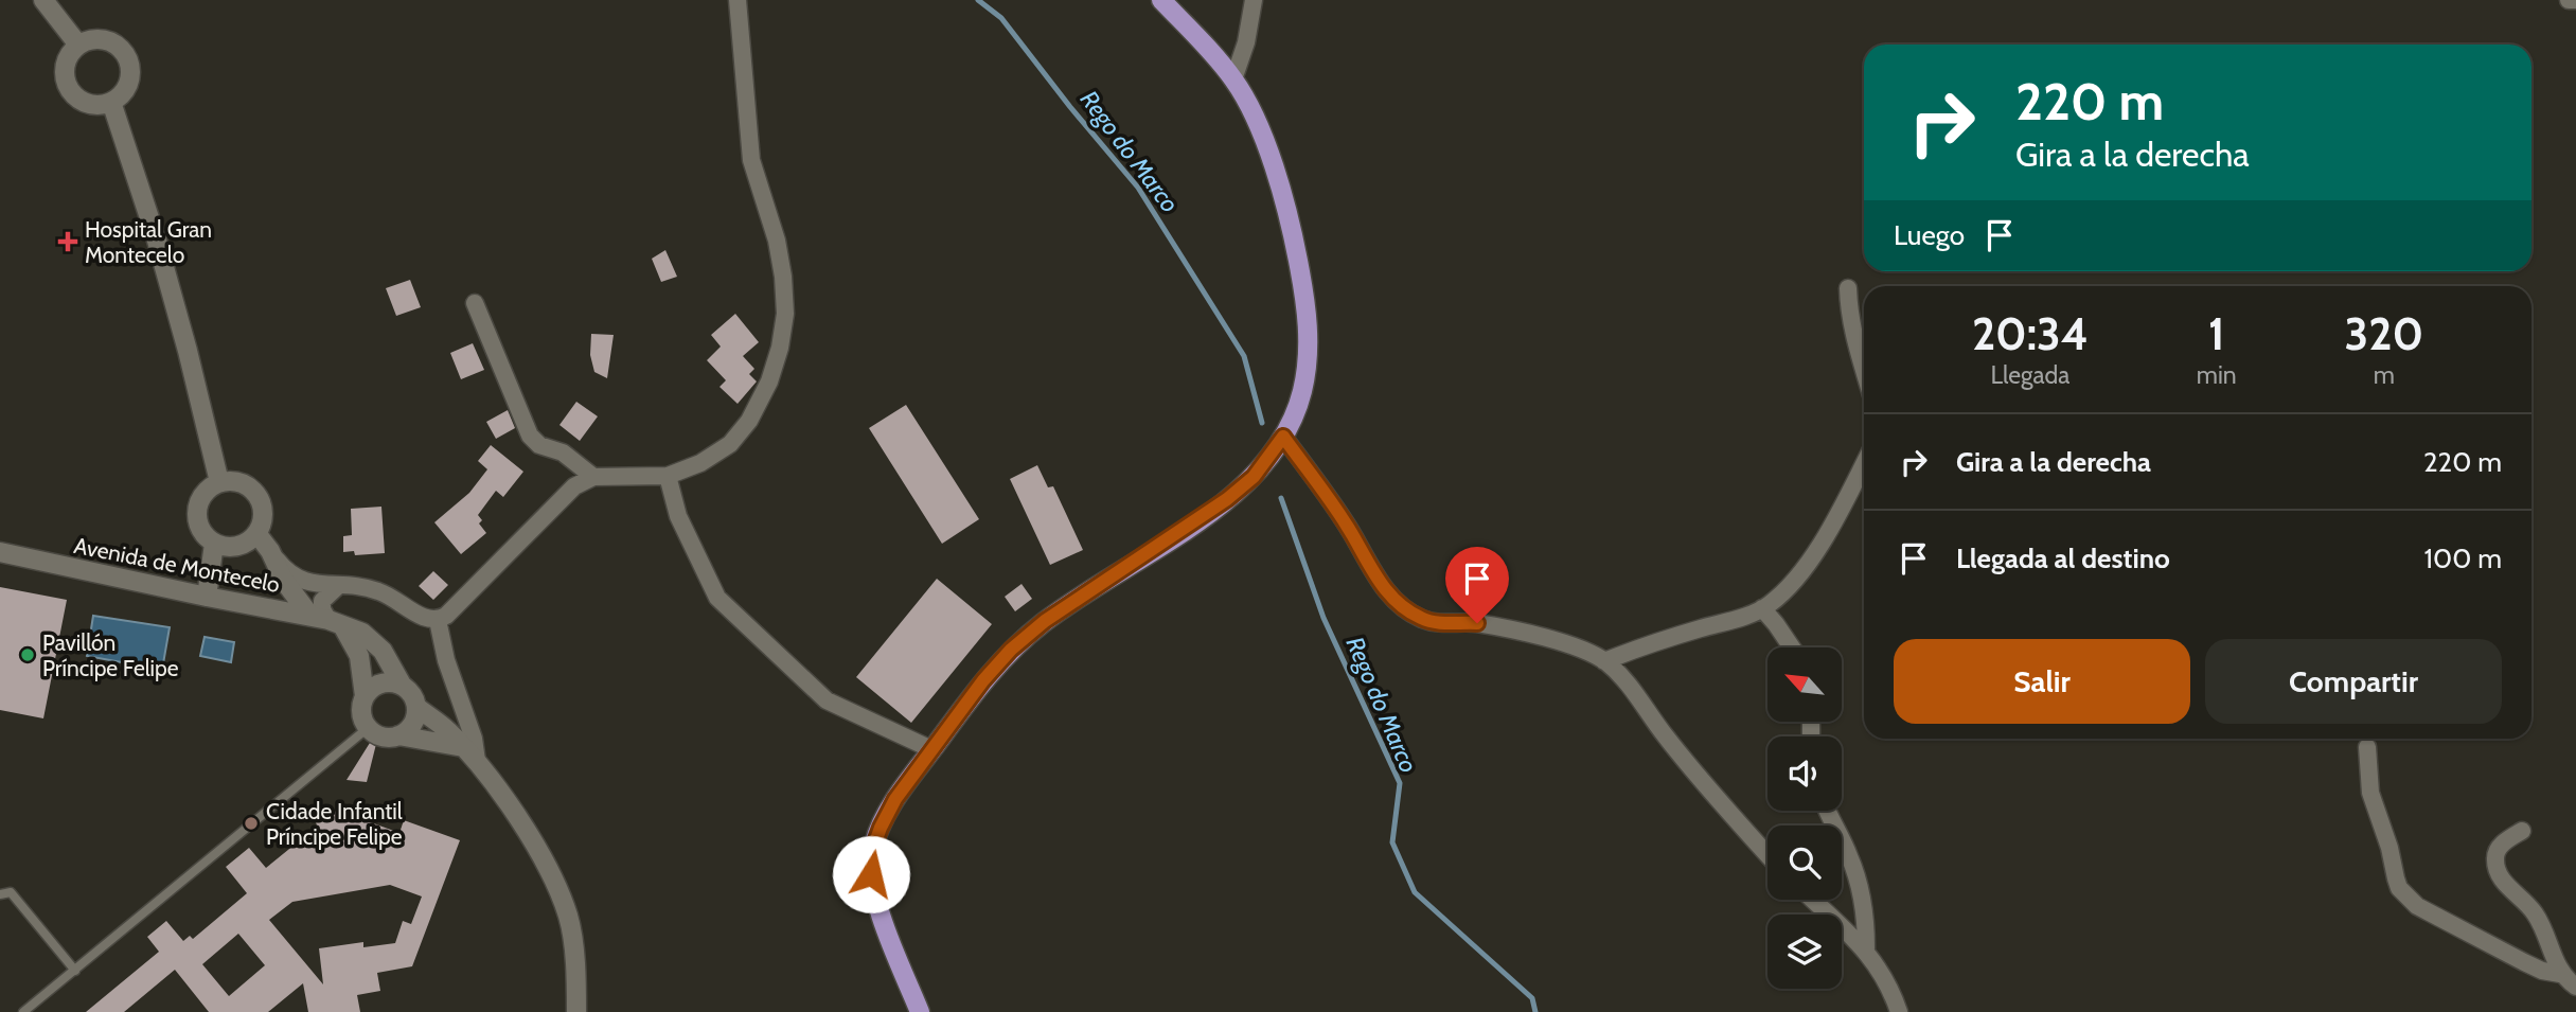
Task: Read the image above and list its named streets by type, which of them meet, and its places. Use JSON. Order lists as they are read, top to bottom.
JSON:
{
  "streets": {
    "street": ["Avenida de Montecelo"]
  },
  "water": ["Rego do Marco"],
  "places": {
    "health": ["Hospital Gran Montecelo"],
    "other": ["Pavillón Príncipe Felipe", "Cidade Infantil Príncipe Felipe"]
  },
  "north": "top left",
  "page": {
    "turn": ["220 m", "Gira a la derecha"],
    "then": "Luego",
    "eta": [
      "20:34",
      "Llegada",
      "1",
      "min",
      "320",
      "m"
    ],
    "list": [
      {
        "name": "Gira a la derecha",
        "value": "220 m"
      },
      {
        "name": "Llegada al destino",
        "value": "100 m"
      }
    ],
    "buttons": ["Salir", "Compartir"]
  }
}
